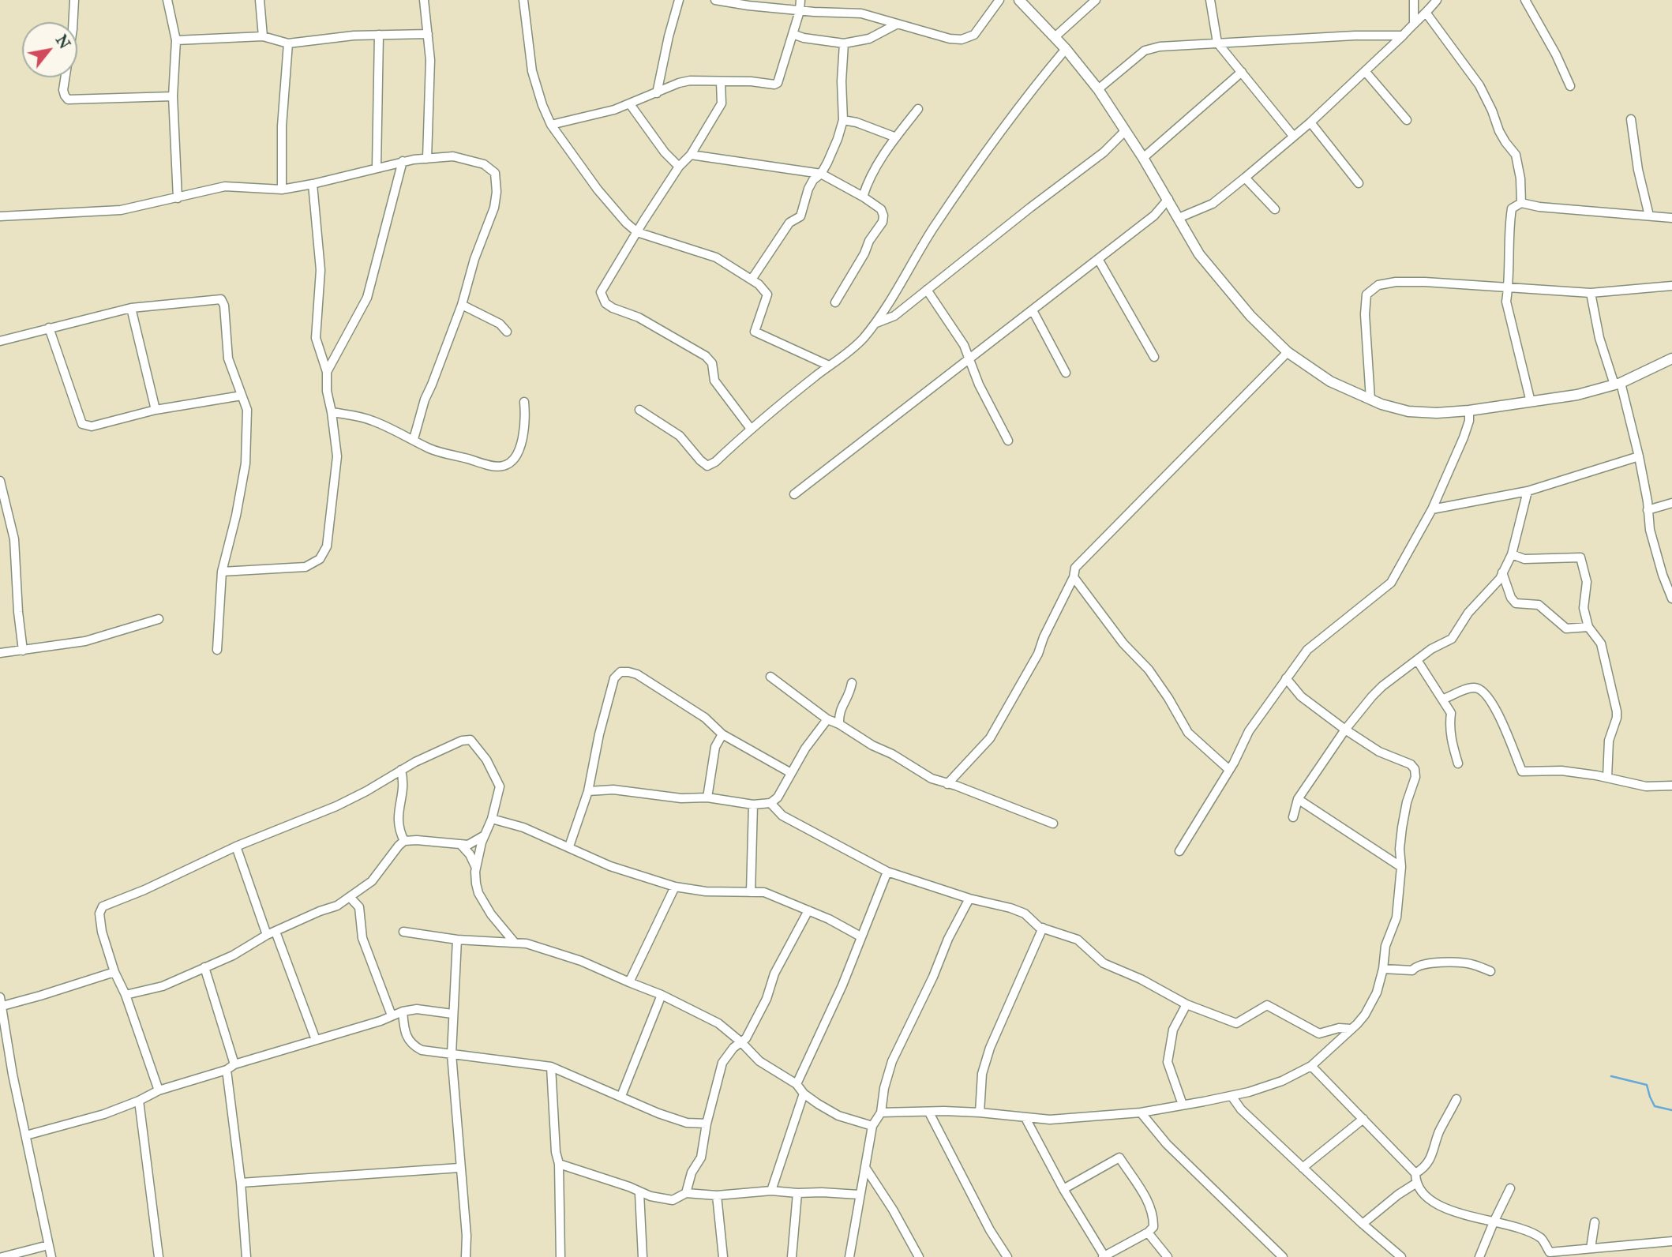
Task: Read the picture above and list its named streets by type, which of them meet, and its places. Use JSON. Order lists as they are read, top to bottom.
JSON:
{
  "north": "top right"
}
